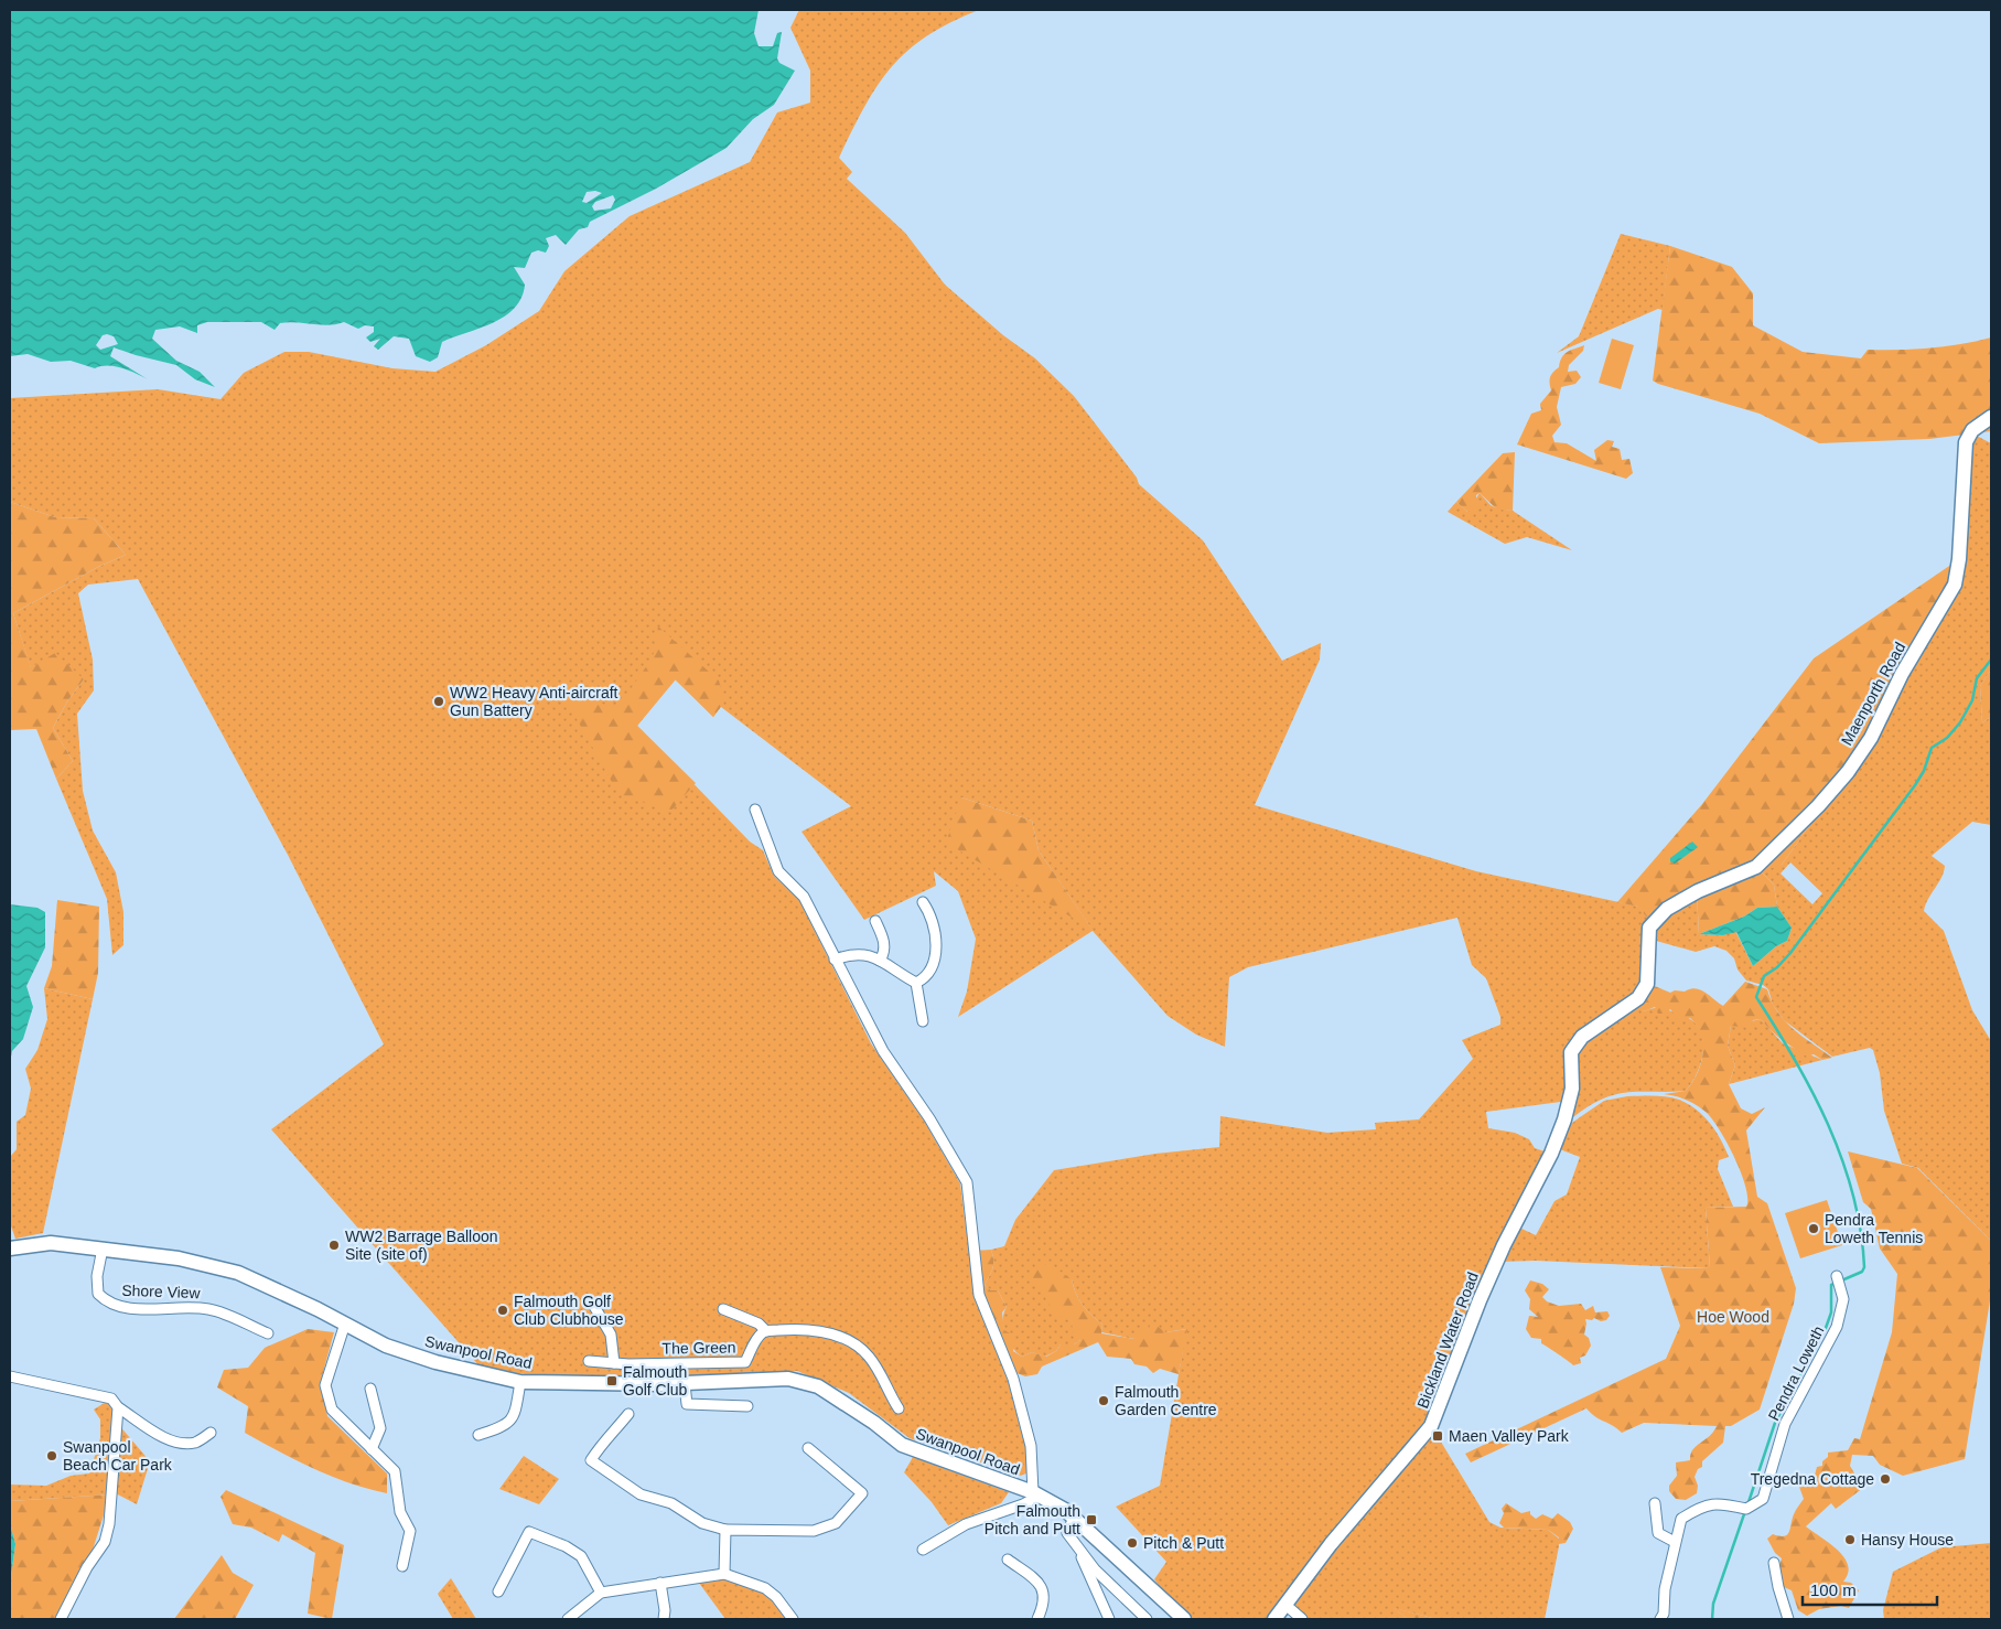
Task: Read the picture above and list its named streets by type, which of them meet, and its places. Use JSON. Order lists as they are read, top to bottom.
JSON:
{
  "streets": {
    "street": [
      "Maenporth Road",
      "Shore View",
      "Bickland Water Road",
      "The Green",
      "Swanpool Road",
      "Pendra Loweth"
    ]
  },
  "crossings": [
    ["Maenporth Road", "Bickland Water Road"],
    ["Shore View", "Swanpool Road"]
  ],
  "parks": ["Hoe Wood"],
  "places": {
    "other": [
      "WW2 Heavy Anti-aircraft Gun Battery",
      "Pendra Loweth Tennis",
      "WW2 Barrage Balloon Site (site of)",
      "Falmouth Golf Club Clubhouse",
      "Falmouth Garden Centre",
      "Swanpool Beach Car Park",
      "Tregedna Cottage",
      "Hansy House",
      "Pitch & Putt"
    ],
    "transit": ["Falmouth Golf Club", "Maen Valley Park", "Falmouth Pitch and Putt"]
  },
  "scale_bar": "100 m"
}
